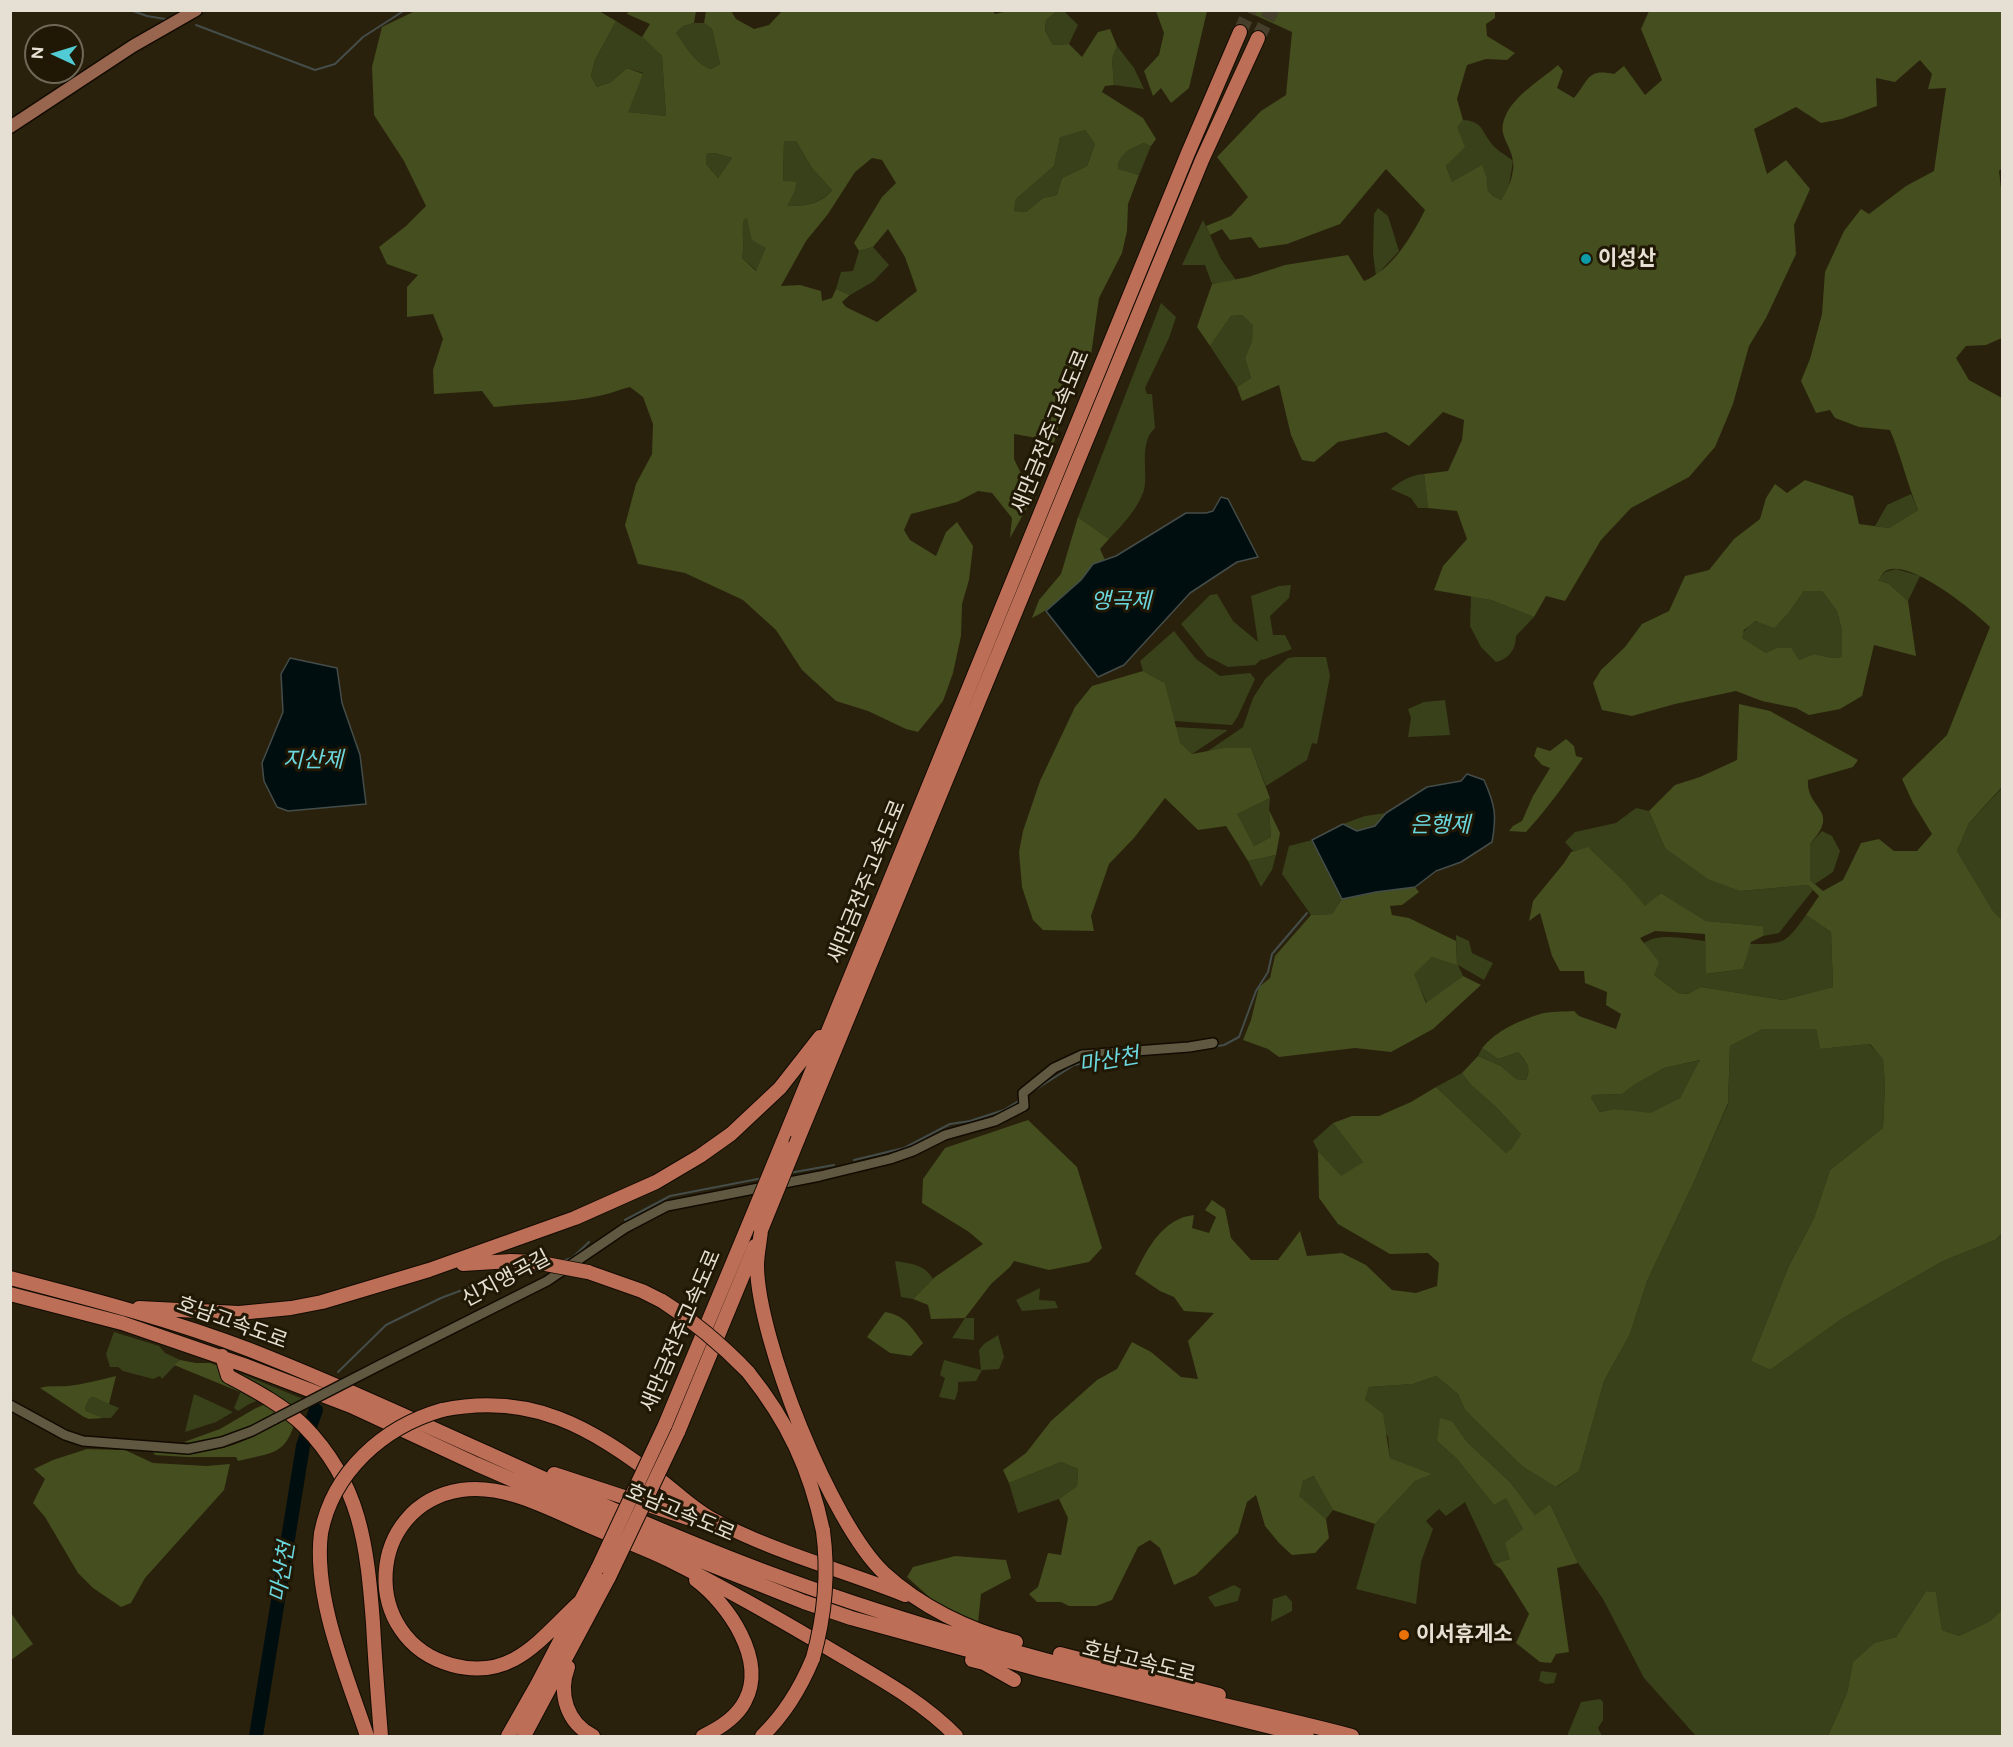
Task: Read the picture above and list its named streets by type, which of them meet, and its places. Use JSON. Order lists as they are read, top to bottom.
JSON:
{
  "streets": {
    "highway": ["새만금전주고속도로", "호남고속도로"],
    "street": ["신지앵곡길"]
  },
  "water": [
    "앵곡제",
    "지산제",
    "은행제",
    "마산천"
  ],
  "places": ["이성산", "이서휴게소"],
  "north": "left"
}
